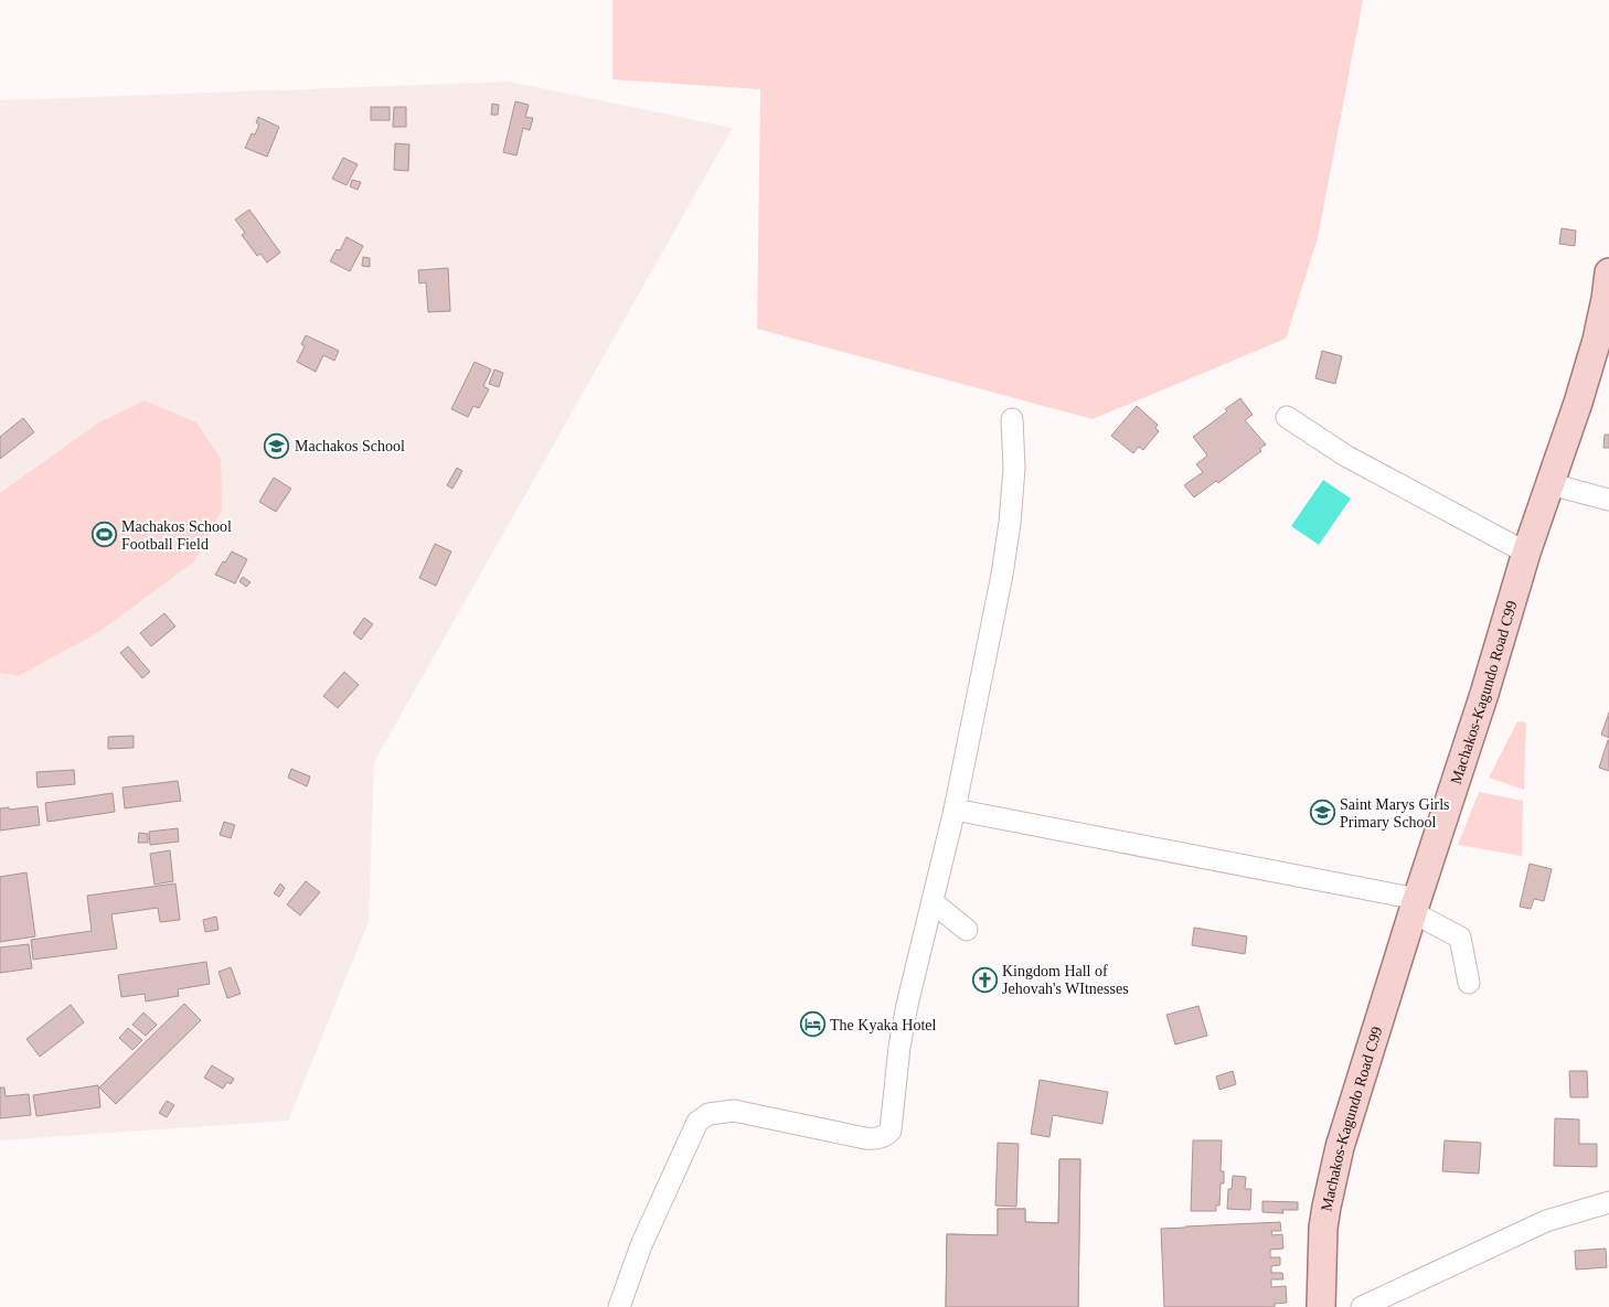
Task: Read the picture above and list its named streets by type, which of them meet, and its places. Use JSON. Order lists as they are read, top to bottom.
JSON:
{
  "streets": {
    "main road": ["Machakos-Kagundo Road C99"]
  },
  "places": {
    "school or university": ["Machakos School", "Saint Marys Girls Primary School"],
    "sports": ["Machakos School Football Field"],
    "church": ["Kingdom Hall of Jehovah's WItnesses"],
    "hotel": ["The Kyaka Hotel"]
  }
}
